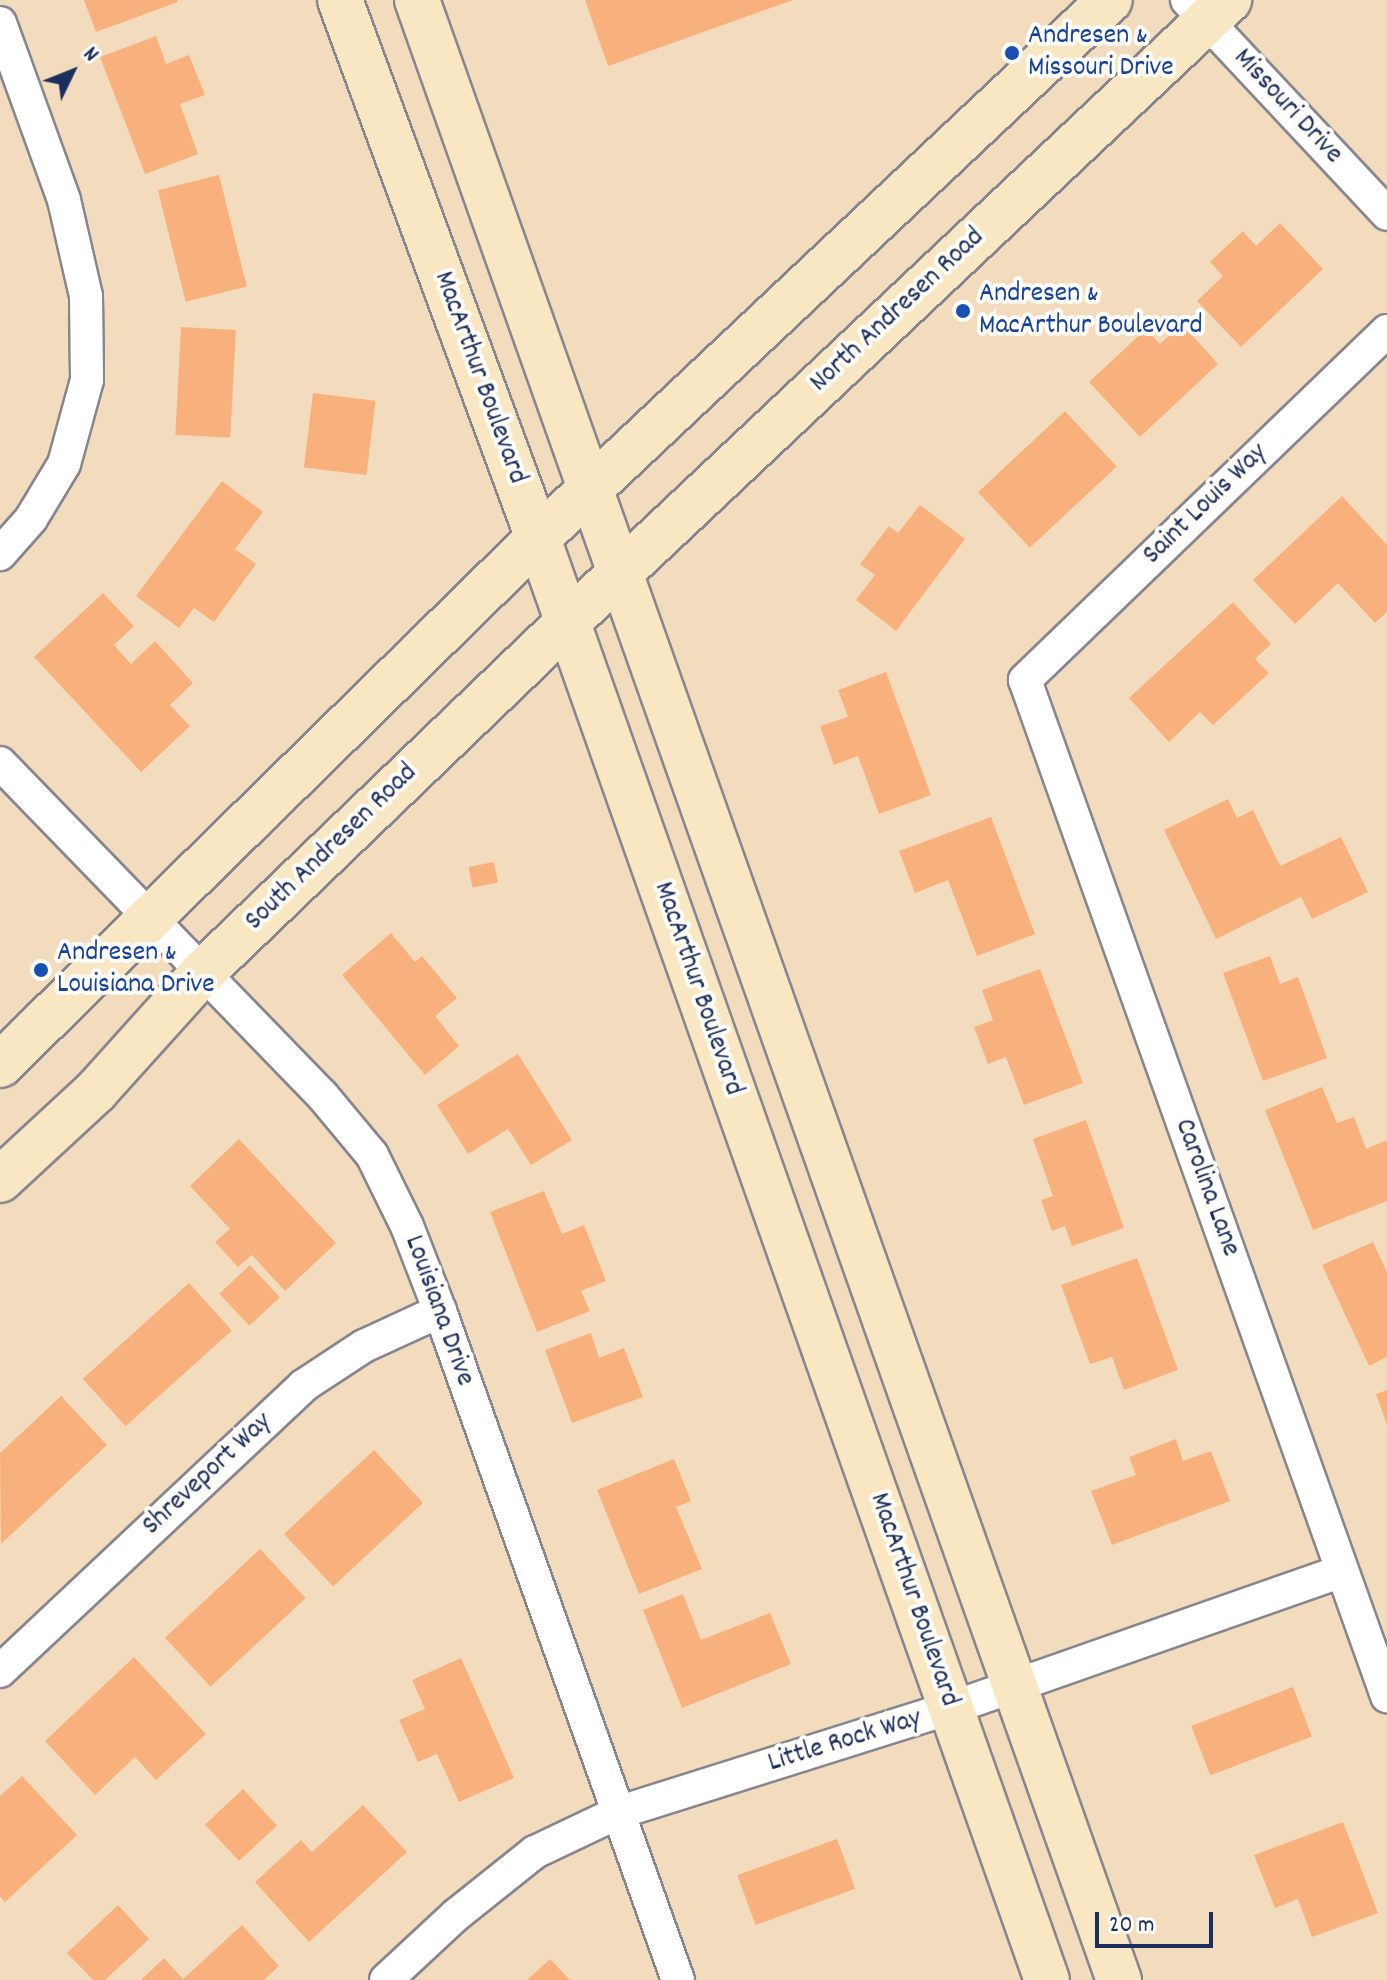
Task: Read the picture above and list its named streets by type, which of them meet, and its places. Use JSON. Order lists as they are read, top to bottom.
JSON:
{
  "streets": {
    "street": [
      "Missouri Drive",
      "North Andresen Road",
      "MacArthur Boulevard",
      "Saint Louis Way",
      "South Andresen Road",
      "Carolina Lane",
      "Louisiana Drive",
      "Shreveport Way",
      "Little Rock Way"
    ]
  },
  "crossings": [
    ["Missouri Drive", "North Andresen Road"],
    ["North Andresen Road", "MacArthur Boulevard"],
    ["North Andresen Road", "South Andresen Road"],
    ["MacArthur Boulevard", "South Andresen Road"],
    ["MacArthur Boulevard", "Little Rock Way"],
    ["Saint Louis Way", "Carolina Lane"],
    ["South Andresen Road", "Louisiana Drive"],
    ["Carolina Lane", "Little Rock Way"],
    ["Louisiana Drive", "Shreveport Way"],
    ["Louisiana Drive", "Little Rock Way"]
  ],
  "places": ["Andresen & Missouri Drive", "Andresen & MacArthur Boulevard", "Andresen & Louisiana Drive"],
  "scale_bar": "20 m",
  "north": "top right"
}
